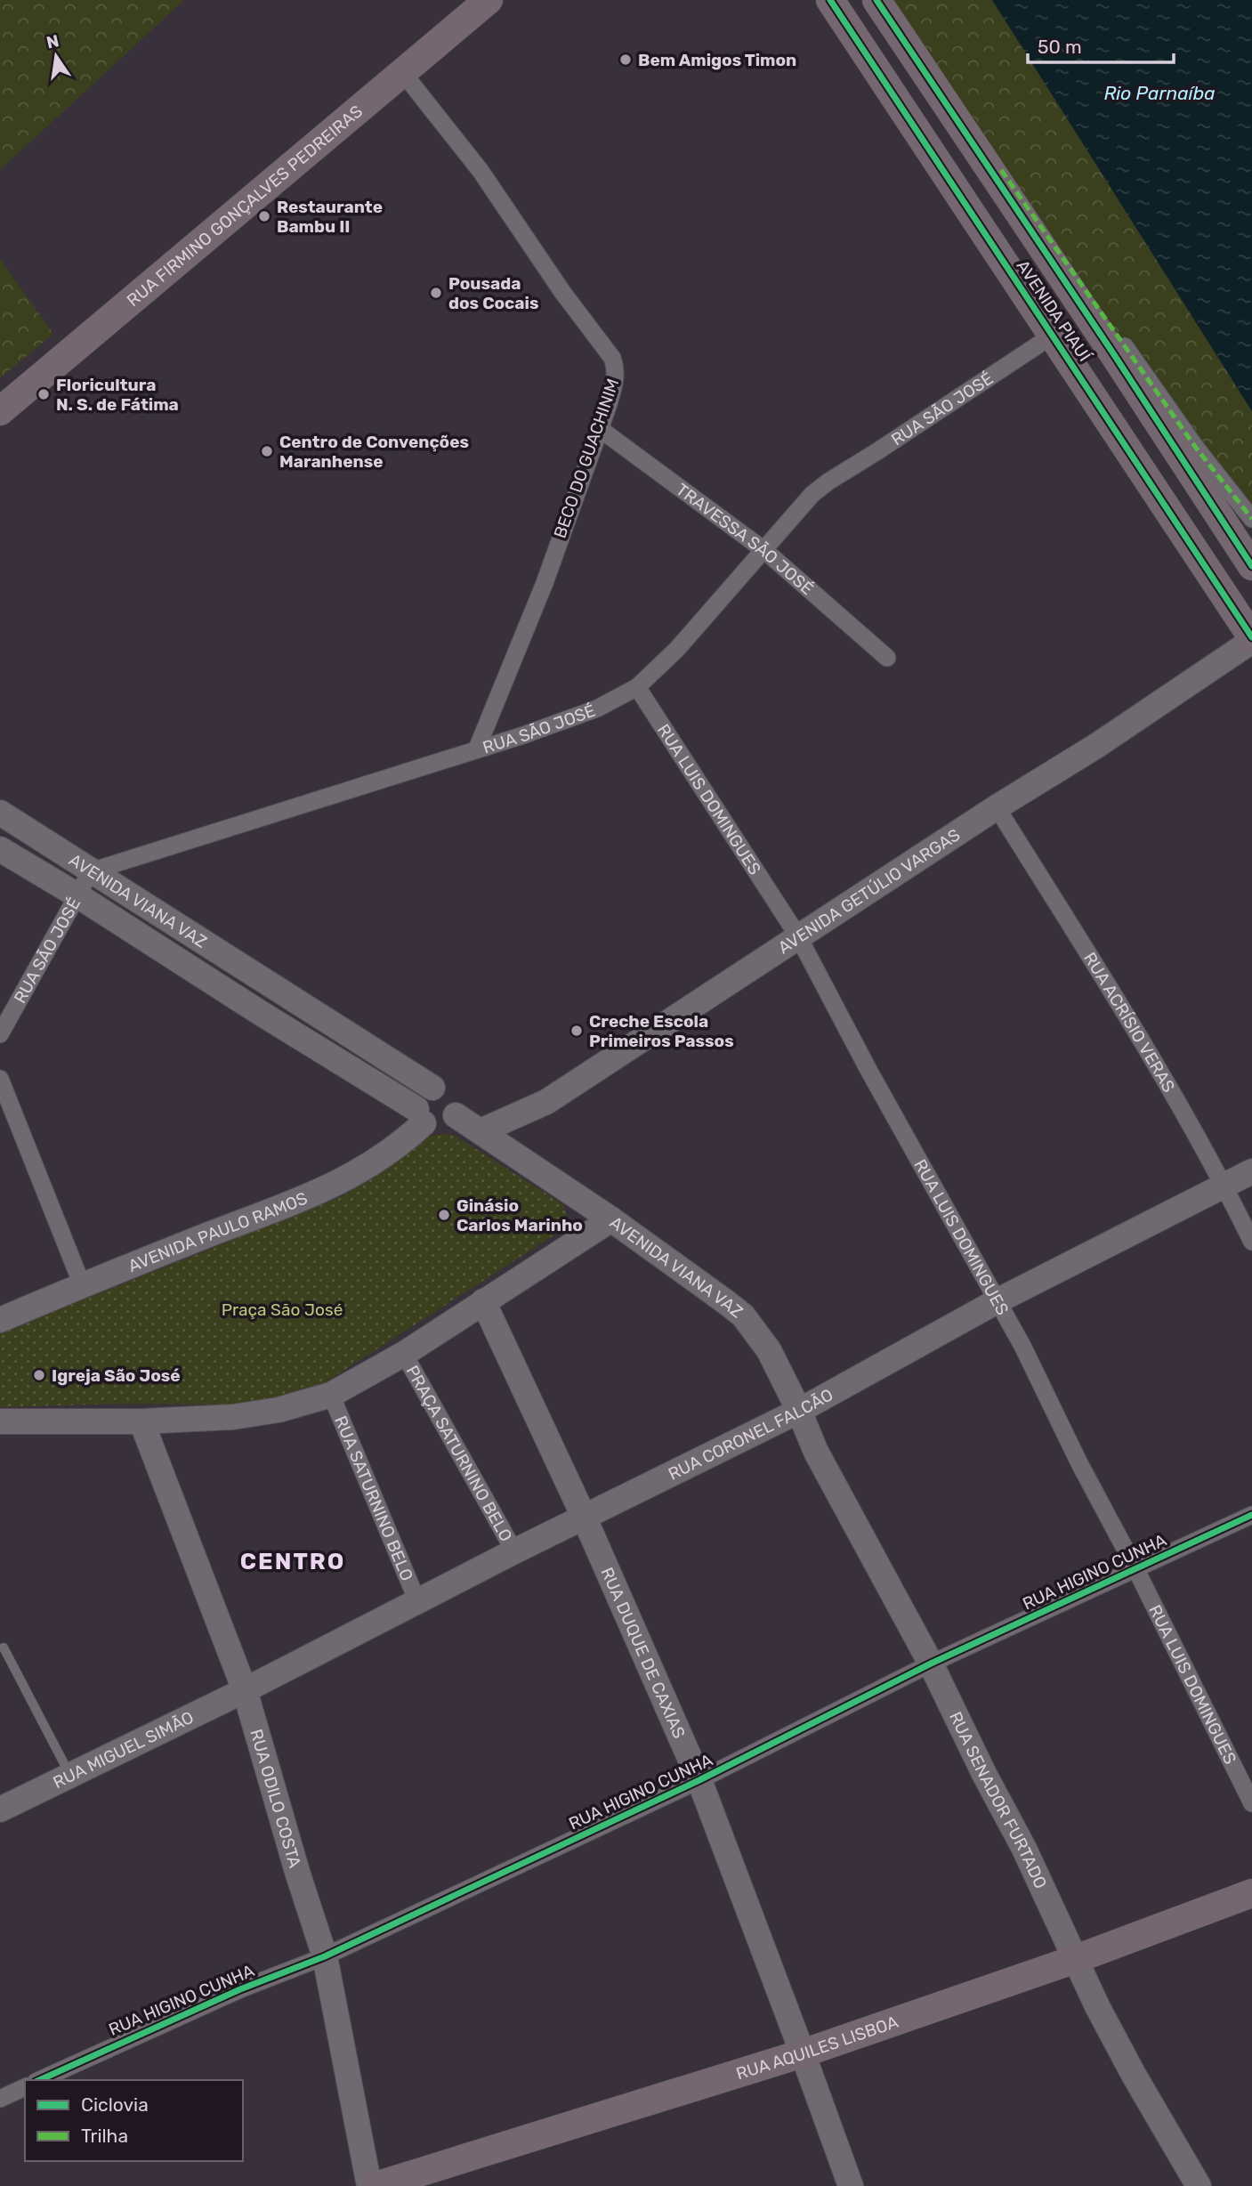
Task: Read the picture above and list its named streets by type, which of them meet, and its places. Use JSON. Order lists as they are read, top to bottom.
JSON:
{
  "streets": {
    "main road": ["RUA FIRMINO GONÇALVES PEDREIRAS", "AVENIDA PIAUÍ", "RUA AQUILES LISBOA"],
    "street": [
      "RUA SÃO JOSÉ",
      "BECO DO GUACHINIM",
      "TRAVESSA SÃO JOSÉ",
      "RUA LUIS DOMINGUES",
      "AVENIDA GETÚLIO VARGAS",
      "AVENIDA VIANA VAZ",
      "RUA ACRÍSIO VERAS",
      "AVENIDA PAULO RAMOS",
      "RUA CORONEL FALCÃO",
      "PRAÇA SATURNINO BELO",
      "RUA SATURNINO BELO",
      "RUA HIGINO CUNHA",
      "RUA DUQUE DE CAXIAS",
      "RUA MIGUEL SIMÃO",
      "RUA ODILO COSTA",
      "RUA SENADOR FURTADO"
    ]
  },
  "crossings": [
    ["RUA FIRMINO GONÇALVES PEDREIRAS", "BECO DO GUACHINIM"],
    ["AVENIDA PIAUÍ", "RUA SÃO JOSÉ"],
    ["AVENIDA PIAUÍ", "AVENIDA GETÚLIO VARGAS"],
    ["RUA SÃO JOSÉ", "BECO DO GUACHINIM"],
    ["RUA SÃO JOSÉ", "TRAVESSA SÃO JOSÉ"],
    ["RUA SÃO JOSÉ", "RUA LUIS DOMINGUES"],
    ["RUA SÃO JOSÉ", "AVENIDA VIANA VAZ"],
    ["BECO DO GUACHINIM", "TRAVESSA SÃO JOSÉ"],
    ["RUA LUIS DOMINGUES", "AVENIDA GETÚLIO VARGAS"],
    ["RUA LUIS DOMINGUES", "RUA CORONEL FALCÃO"],
    ["RUA LUIS DOMINGUES", "RUA HIGINO CUNHA"],
    ["AVENIDA GETÚLIO VARGAS", "AVENIDA VIANA VAZ"],
    ["AVENIDA GETÚLIO VARGAS", "RUA ACRÍSIO VERAS"],
    ["AVENIDA VIANA VAZ", "AVENIDA PAULO RAMOS"],
    ["AVENIDA VIANA VAZ", "RUA CORONEL FALCÃO"],
    ["AVENIDA VIANA VAZ", "RUA SENADOR FURTADO"],
    ["RUA ACRÍSIO VERAS", "RUA CORONEL FALCÃO"],
    ["RUA CORONEL FALCÃO", "PRAÇA SATURNINO BELO"],
    ["RUA CORONEL FALCÃO", "RUA SATURNINO BELO"],
    ["RUA CORONEL FALCÃO", "RUA DUQUE DE CAXIAS"],
    ["RUA CORONEL FALCÃO", "RUA MIGUEL SIMÃO"],
    ["RUA CORONEL FALCÃO", "RUA ODILO COSTA"],
    ["RUA CORONEL FALCÃO", "RUA SENADOR FURTADO"],
    ["RUA HIGINO CUNHA", "RUA DUQUE DE CAXIAS"],
    ["RUA HIGINO CUNHA", "RUA ODILO COSTA"],
    ["RUA HIGINO CUNHA", "RUA SENADOR FURTADO"],
    ["RUA DUQUE DE CAXIAS", "RUA AQUILES LISBOA"],
    ["RUA MIGUEL SIMÃO", "RUA ODILO COSTA"],
    ["RUA SENADOR FURTADO", "RUA AQUILES LISBOA"]
  ],
  "districts": ["CENTRO"],
  "water": ["Rio Parnaíba"],
  "parks": ["Praça São José"],
  "places": [
    "Bem Amigos Timon",
    "Restaurante Bambu II",
    "Pousada dos Cocais",
    "Floricultura N. S. de Fátima",
    "Centro de Convenções Maranhense",
    "Creche Escola Primeiros Passos",
    "Ginásio Carlos Marinho",
    "Igreja São José"
  ],
  "legend": ["Ciclovia", "Trilha"],
  "scale_bar": "50 m",
  "north": "top"
}
